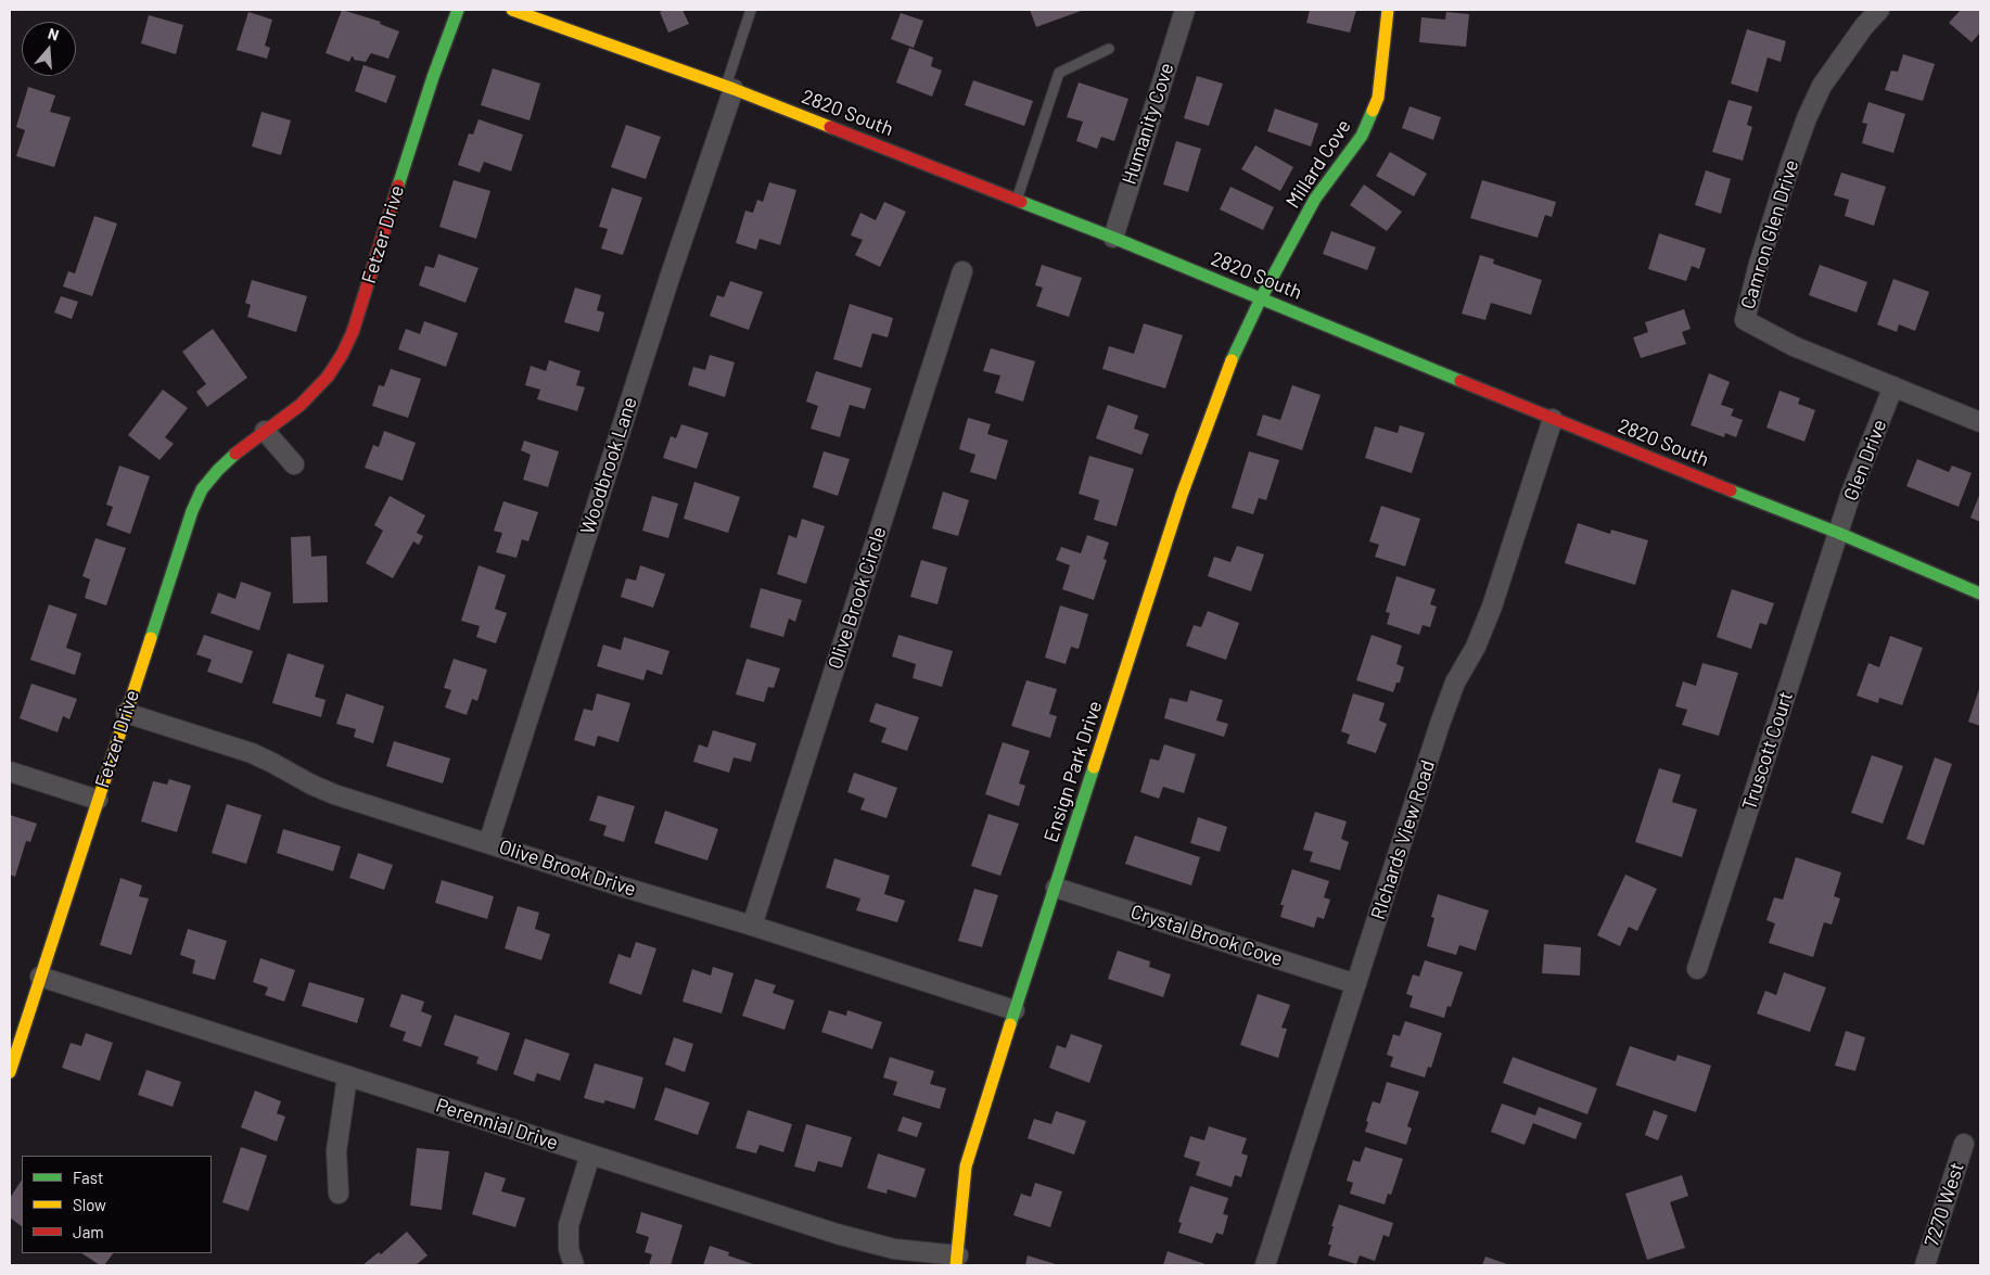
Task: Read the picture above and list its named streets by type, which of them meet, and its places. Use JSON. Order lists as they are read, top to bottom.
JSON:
{
  "streets": {
    "street": [
      "2820 South",
      "Humanity Cove",
      "Millard Cove",
      "Fetzer Drive",
      "Camron Glen Drive",
      "Glen Drive",
      "Woodbrook Lane",
      "Olive Brook Circle",
      "Truscott Court",
      "Ensign Park Drive",
      "RIchards View Road",
      "Olive Brook Drive",
      "Crystal Brook Cove",
      "Perennial Drive",
      "7270 West"
    ]
  },
  "crossings": [
    ["2820 South", "Humanity Cove"],
    ["2820 South", "Millard Cove"],
    ["2820 South", "Glen Drive"],
    ["2820 South", "Woodbrook Lane"],
    ["2820 South", "Truscott Court"],
    ["2820 South", "Ensign Park Drive"],
    ["2820 South", "RIchards View Road"],
    ["Millard Cove", "Ensign Park Drive"],
    ["Fetzer Drive", "Olive Brook Drive"],
    ["Fetzer Drive", "Perennial Drive"],
    ["Camron Glen Drive", "Glen Drive"],
    ["Glen Drive", "Truscott Court"],
    ["Woodbrook Lane", "Olive Brook Drive"],
    ["Olive Brook Circle", "Olive Brook Drive"],
    ["Ensign Park Drive", "Olive Brook Drive"],
    ["Ensign Park Drive", "Crystal Brook Cove"],
    ["Ensign Park Drive", "Perennial Drive"],
    ["RIchards View Road", "Crystal Brook Cove"]
  ],
  "legend": ["Fast", "Slow", "Jam"],
  "north": "top"
}
